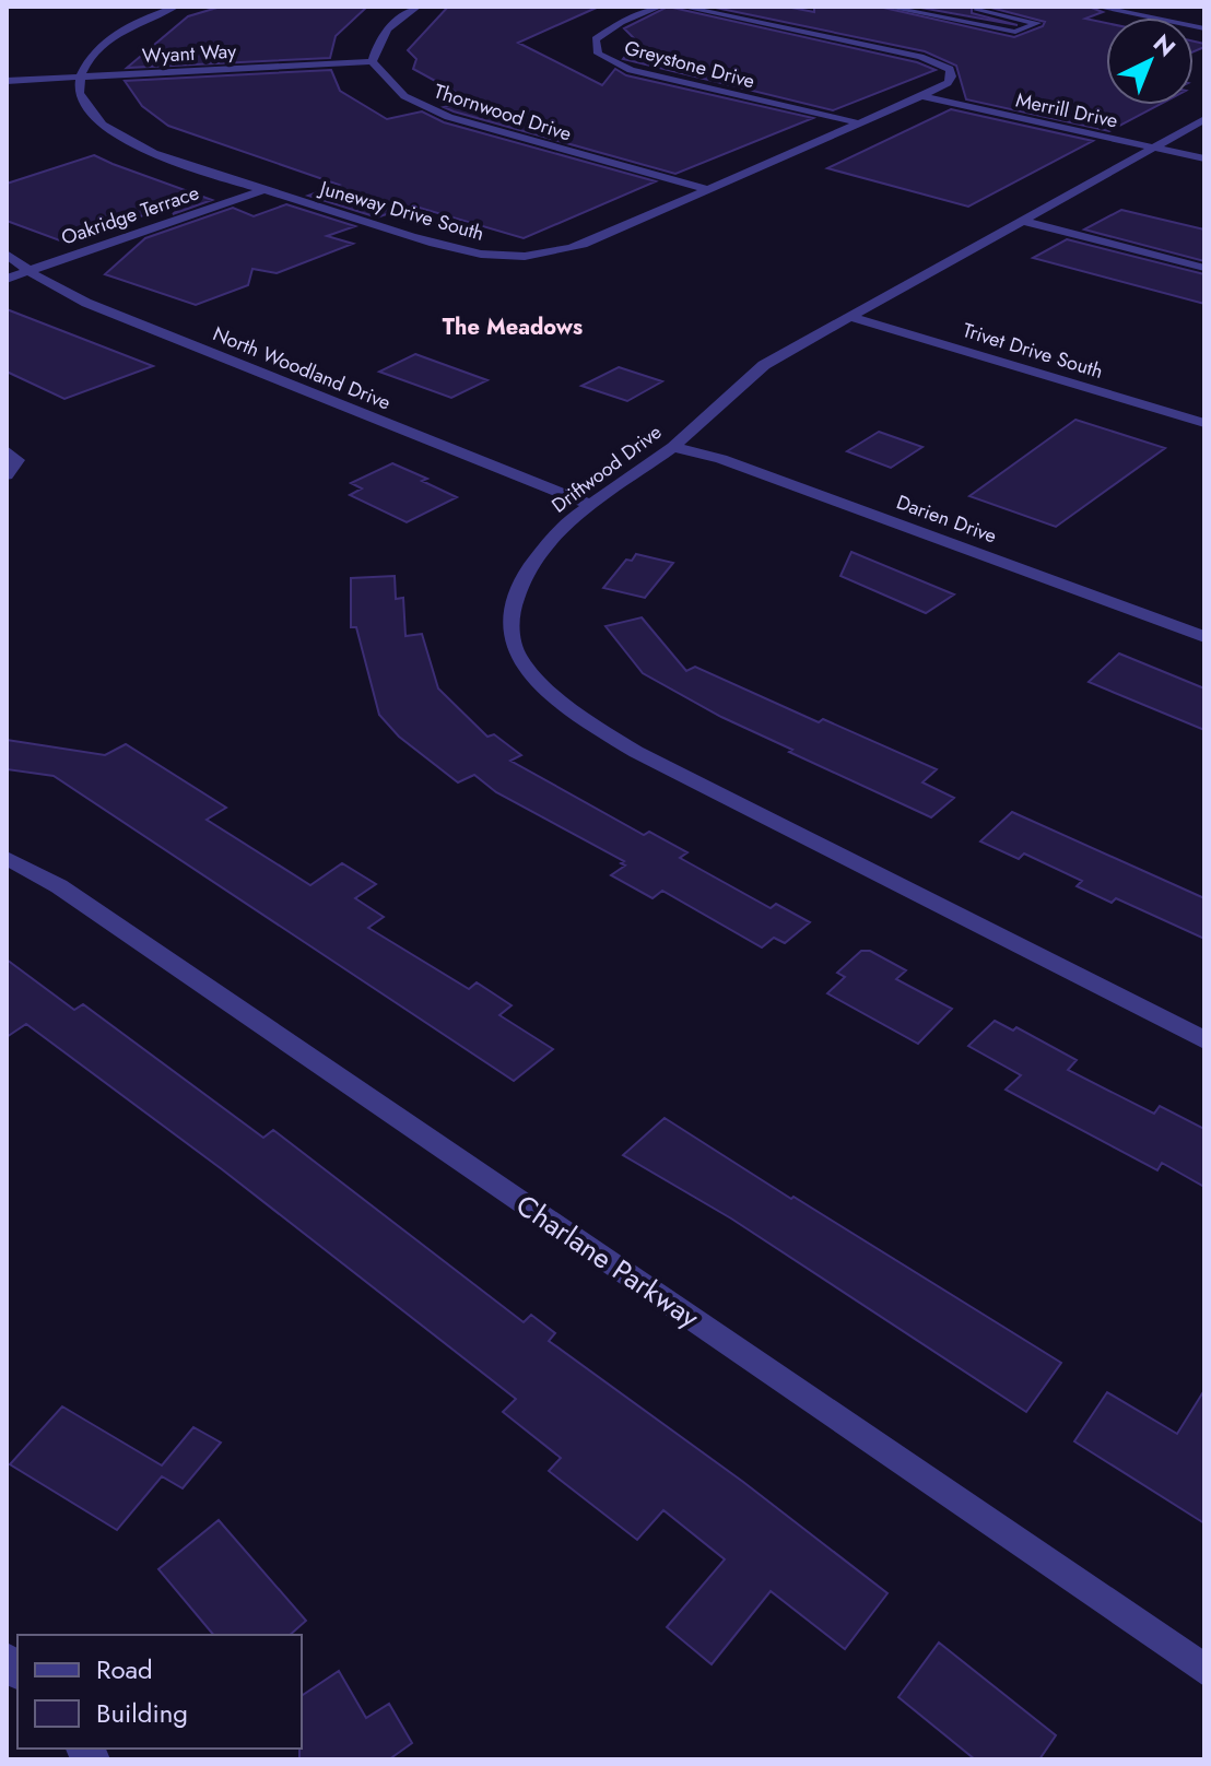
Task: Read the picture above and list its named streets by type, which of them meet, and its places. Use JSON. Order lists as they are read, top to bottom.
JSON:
{
  "streets": {
    "street": [
      "Wyant Way",
      "Greystone Drive",
      "Merrill Drive",
      "Thornwood Drive",
      "Juneway Drive South",
      "Oakridge Terrace",
      "Trivet Drive South",
      "North Woodland Drive",
      "Driftwood Drive",
      "Darien Drive",
      "Charlane Parkway"
    ]
  },
  "crossings": [
    ["Wyant Way", "Thornwood Drive"],
    ["Wyant Way", "Juneway Drive South"],
    ["Greystone Drive", "Juneway Drive South"],
    ["Merrill Drive", "Juneway Drive South"],
    ["Merrill Drive", "Driftwood Drive"],
    ["Thornwood Drive", "Juneway Drive South"],
    ["Juneway Drive South", "Oakridge Terrace"],
    ["Oakridge Terrace", "North Woodland Drive"],
    ["Trivet Drive South", "Driftwood Drive"],
    ["North Woodland Drive", "Driftwood Drive"],
    ["Driftwood Drive", "Darien Drive"]
  ],
  "districts": ["The Meadows"],
  "legend": ["Road", "Building"],
  "north": "top right"
}
